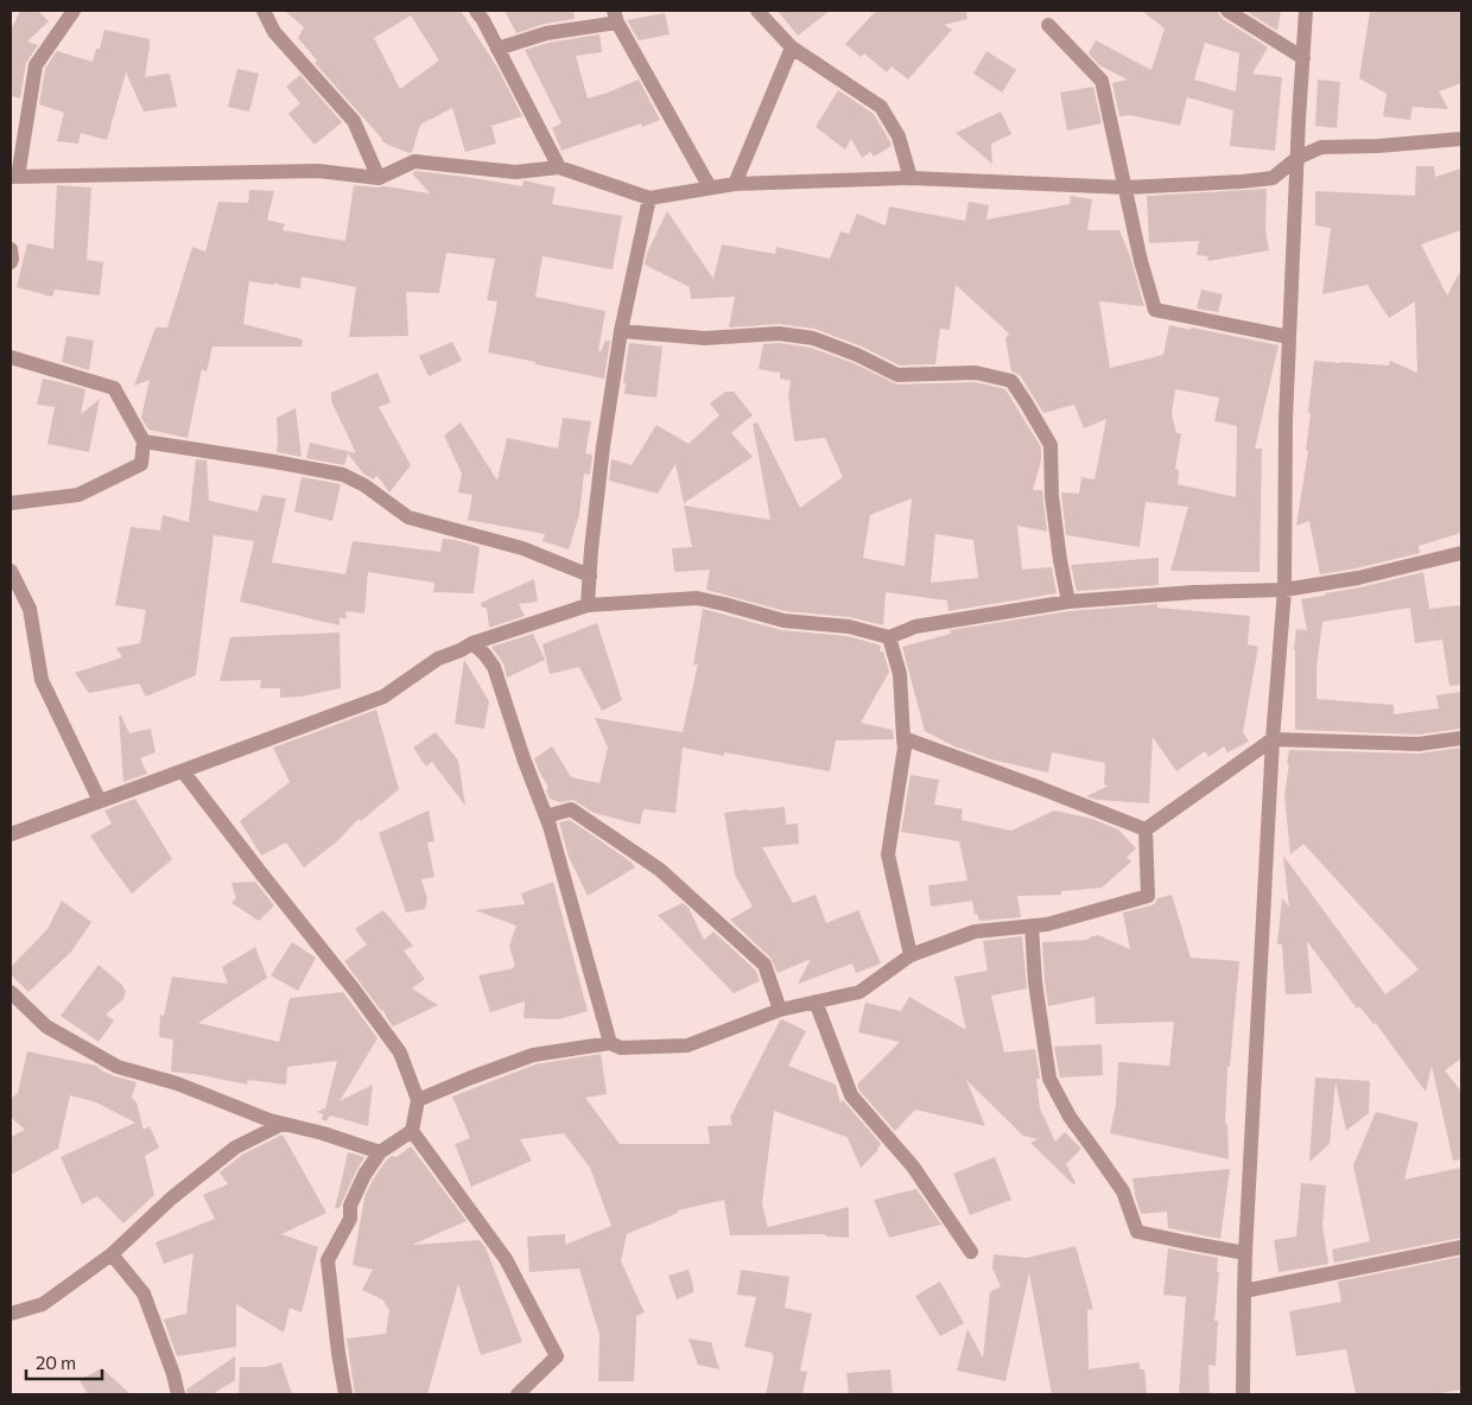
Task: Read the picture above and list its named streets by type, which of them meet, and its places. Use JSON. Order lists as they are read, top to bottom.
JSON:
{
  "scale_bar": "20 m"
}
